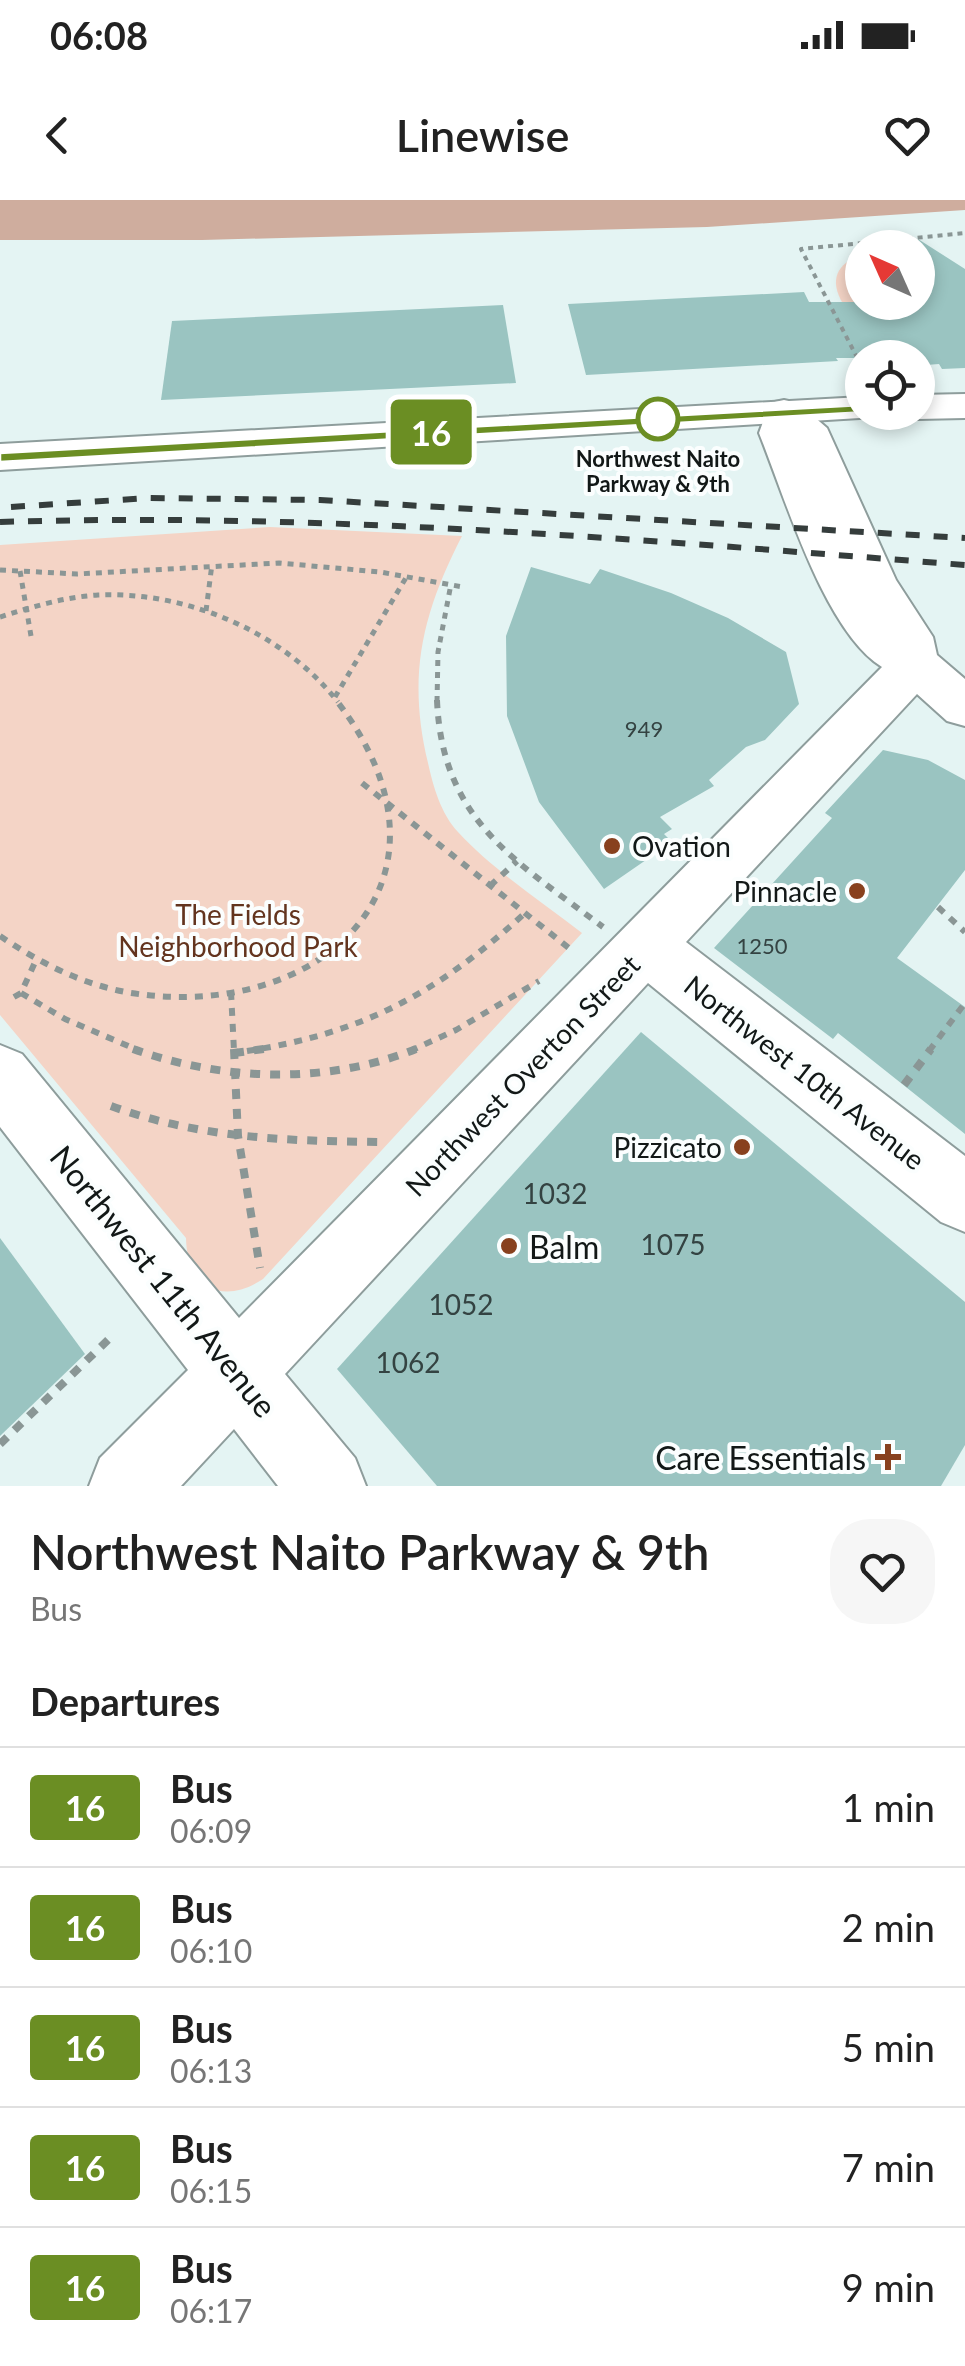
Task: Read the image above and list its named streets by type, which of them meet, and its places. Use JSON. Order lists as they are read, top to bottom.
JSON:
{
  "streets": {
    "street": ["Northwest 10th Avenue", "Northwest Overton Street", "Northwest 11th Avenue"]
  },
  "crossings": [
    ["Northwest 10th Avenue", "Northwest Overton Street"],
    ["Northwest Overton Street", "Northwest 11th Avenue"]
  ],
  "parks": ["The Fields Neighborhood Park"],
  "places": {
    "other": [
      "Northwest Naito Parkway & 9th",
      "Ovation",
      "Pinnacle",
      "Pizzicato",
      "Balm"
    ],
    "health": ["Care Essentials"]
  },
  "lines": ["bus line 16"],
  "house_numbers": [
    "949",
    "1250",
    "1032",
    "1075",
    "1052",
    "1062"
  ],
  "north": "top left",
  "page": {
    "status": "06:08",
    "header": "Linewise",
    "on_map": "16",
    "heading": [
      ["Northwest Naito Parkway & 9th", "Bus"],
      "Departures"
    ],
    "list": [
      {
        "mark": "16",
        "name": "Bus",
        "note": "06:09",
        "value": "1 min"
      },
      {
        "mark": "16",
        "name": "Bus",
        "note": "06:10",
        "value": "2 min"
      },
      {
        "mark": "16",
        "name": "Bus",
        "note": "06:13",
        "value": "5 min"
      },
      {
        "mark": "16",
        "name": "Bus",
        "note": "06:15",
        "value": "7 min"
      },
      {
        "mark": "16",
        "name": "Bus",
        "note": "06:17",
        "value": "9 min"
      }
    ]
  }
}
